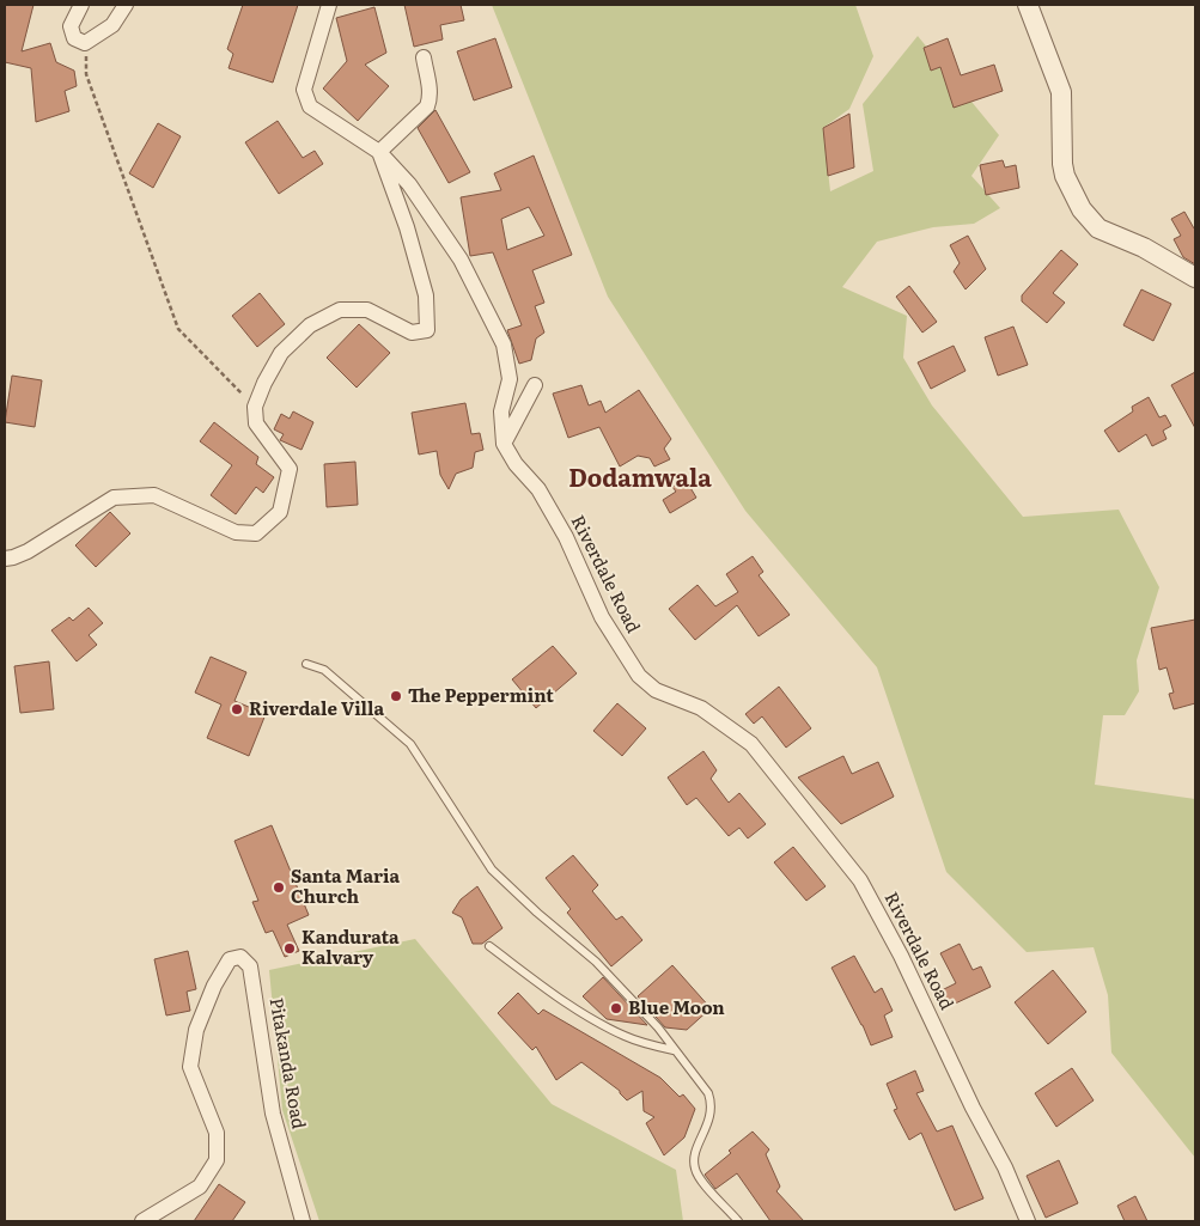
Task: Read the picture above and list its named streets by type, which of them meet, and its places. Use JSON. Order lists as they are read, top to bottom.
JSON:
{
  "streets": {
    "street": ["Riverdale Road", "Pitakanda Road"]
  },
  "districts": ["Dodamwala"],
  "places": [
    "The Peppermint",
    "Riverdale Villa",
    "Santa Maria Church",
    "Kandurata Kalvary",
    "Blue Moon"
  ]
}
